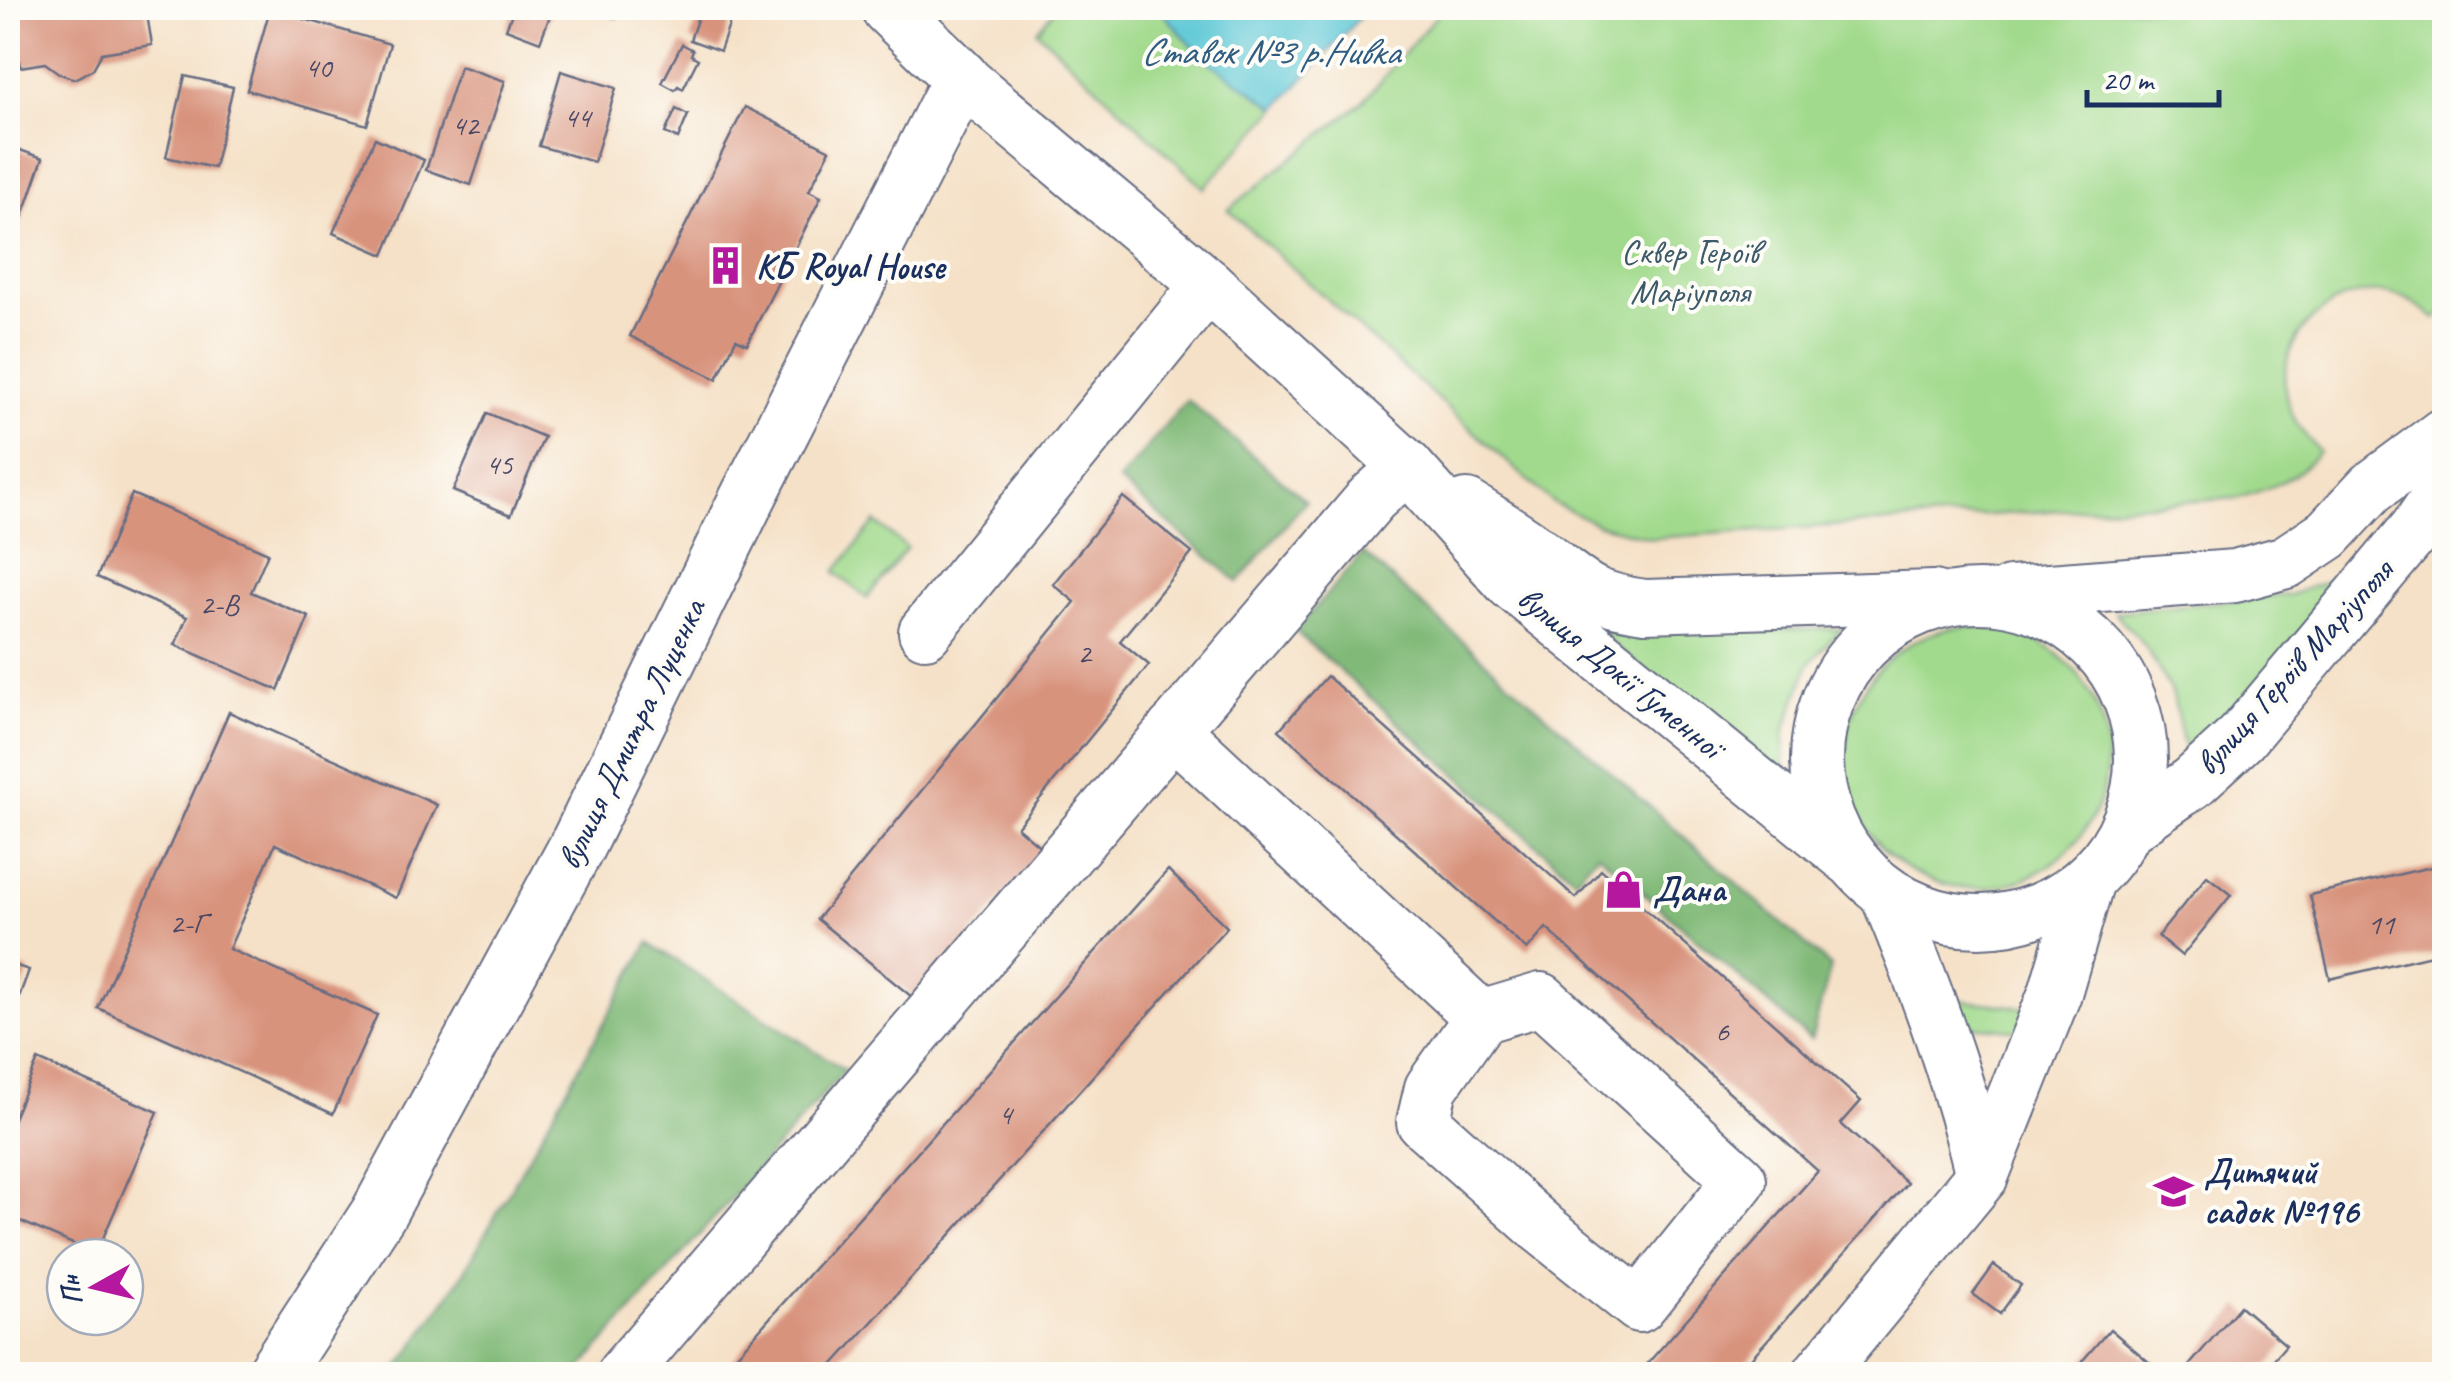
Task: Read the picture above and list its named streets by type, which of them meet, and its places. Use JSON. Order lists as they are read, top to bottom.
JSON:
{
  "streets": {
    "main road": ["вулиця Дмитра Луценка"],
    "street": ["вулиця Героїв Маріуполя", "вулиця Докії Гуменної"]
  },
  "crossings": [
    ["вулиця Героїв Маріуполя", "вулиця Докії Гуменної"],
    ["вулиця Докії Гуменної", "вулиця Дмитра Луценка"]
  ],
  "water": ["Ставок №3 р.Нивка"],
  "parks": ["Сквер Героїв Маріуполя"],
  "places": {
    "building": ["КБ Royal House"],
    "shop": ["Дана"],
    "school or university": ["Дитячий садок №196"]
  },
  "house_numbers": [
    "40",
    "44",
    "42",
    "45",
    "2-В",
    "2",
    "2-Г",
    "11",
    "6",
    "4"
  ],
  "scale_bar": "20 m",
  "north": "left"
}
